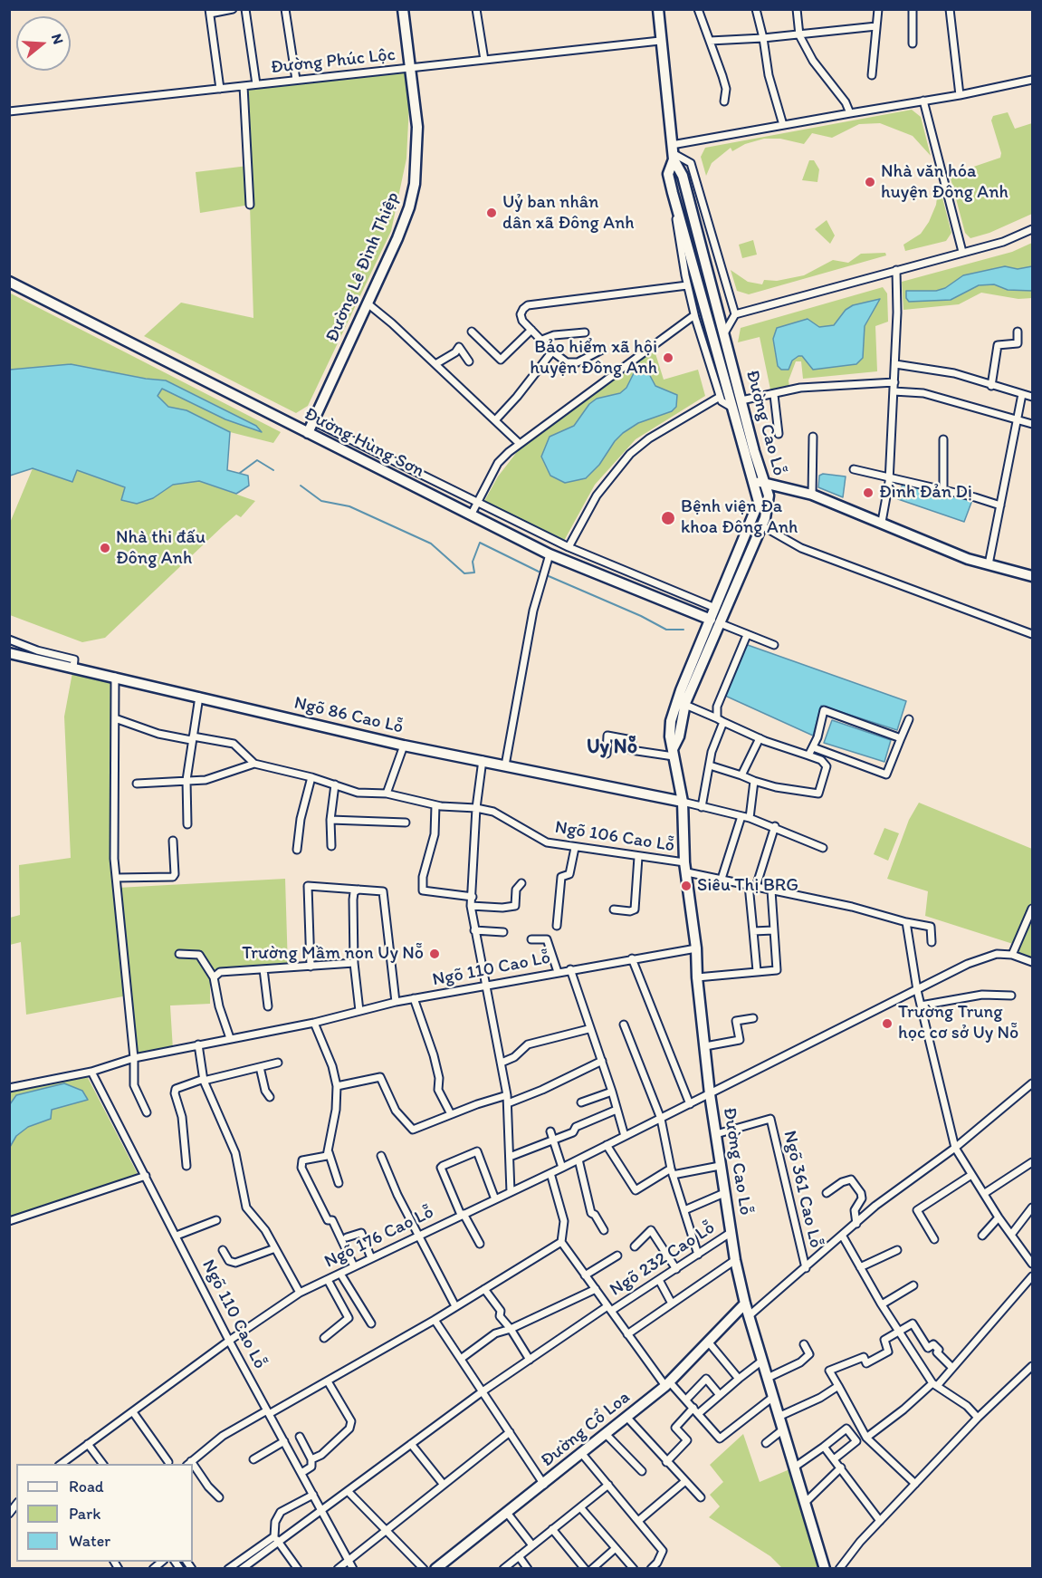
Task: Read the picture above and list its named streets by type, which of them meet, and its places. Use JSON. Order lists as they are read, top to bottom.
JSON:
{
  "streets": {
    "street": [
      "Đường Phúc Lộc",
      "Đường Lê Đình Thiệp",
      "Đường Cao Lỗ",
      "Đường Hùng Sơn",
      "Ngõ 86 Cao Lỗ",
      "Ngõ 106 Cao Lỗ",
      "Ngõ 110 Cao Lỗ",
      "Ngõ 361 Cao Lỗ",
      "Ngõ 176 Cao Lỗ",
      "Ngõ 232 Cao Lỗ",
      "Đường Cổ Loa"
    ]
  },
  "crossings": [
    ["Đường Phúc Lộc", "Đường Lê Đình Thiệp"],
    ["Đường Phúc Lộc", "Đường Cao Lỗ"],
    ["Đường Lê Đình Thiệp", "Đường Hùng Sơn"],
    ["Đường Cao Lỗ", "Đường Hùng Sơn"],
    ["Đường Cao Lỗ", "Ngõ 86 Cao Lỗ"],
    ["Đường Cao Lỗ", "Ngõ 106 Cao Lỗ"],
    ["Đường Cao Lỗ", "Ngõ 110 Cao Lỗ"],
    ["Đường Cao Lỗ", "Ngõ 361 Cao Lỗ"],
    ["Đường Cao Lỗ", "Ngõ 176 Cao Lỗ"],
    ["Đường Cao Lỗ", "Ngõ 232 Cao Lỗ"],
    ["Đường Cao Lỗ", "Đường Cổ Loa"],
    ["Ngõ 110 Cao Lỗ", "Ngõ 176 Cao Lỗ"],
    ["Ngõ 110 Cao Lỗ", "Ngõ 232 Cao Lỗ"]
  ],
  "districts": ["Uy Nỗ"],
  "places": [
    "Nhà văn hóa huyện Đông Anh",
    "Uỷ ban nhân dân xã Đông Anh",
    "Bảo hiểm xã hội huyện Đông Anh",
    "Đình Đản Dị",
    "Bệnh viện Đa khoa Đông Anh",
    "Nhà thi đấu Đông Anh",
    "Siêu Thị BRG",
    "Trường Mầm non Uy Nỗ",
    "Trường Trung học cơ sở Uy Nỗ"
  ],
  "legend": ["Road", "Park", "Water"],
  "north": "right"
}
